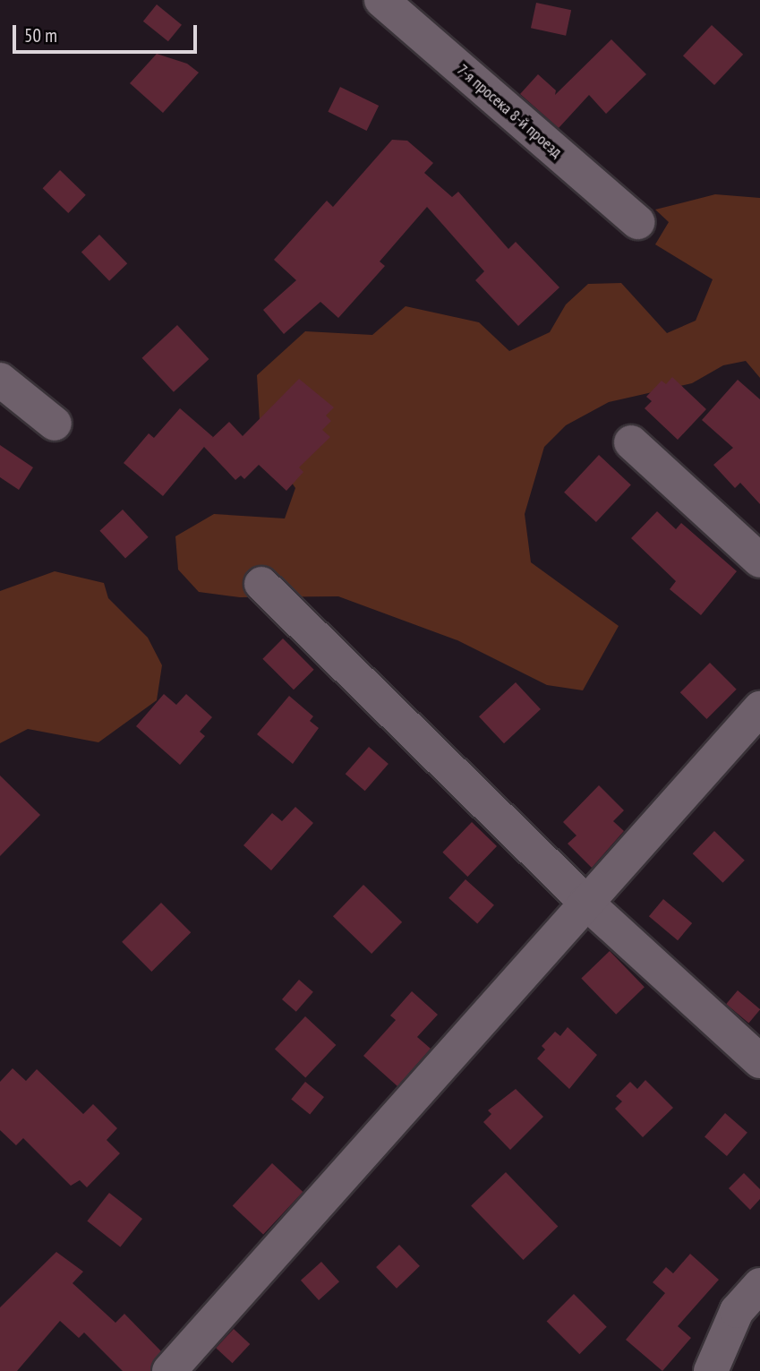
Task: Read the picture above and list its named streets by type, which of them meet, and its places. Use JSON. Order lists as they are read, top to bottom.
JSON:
{
  "streets": {
    "street": ["7-я просека 8-й проезд"]
  },
  "scale_bar": "50 m"
}
